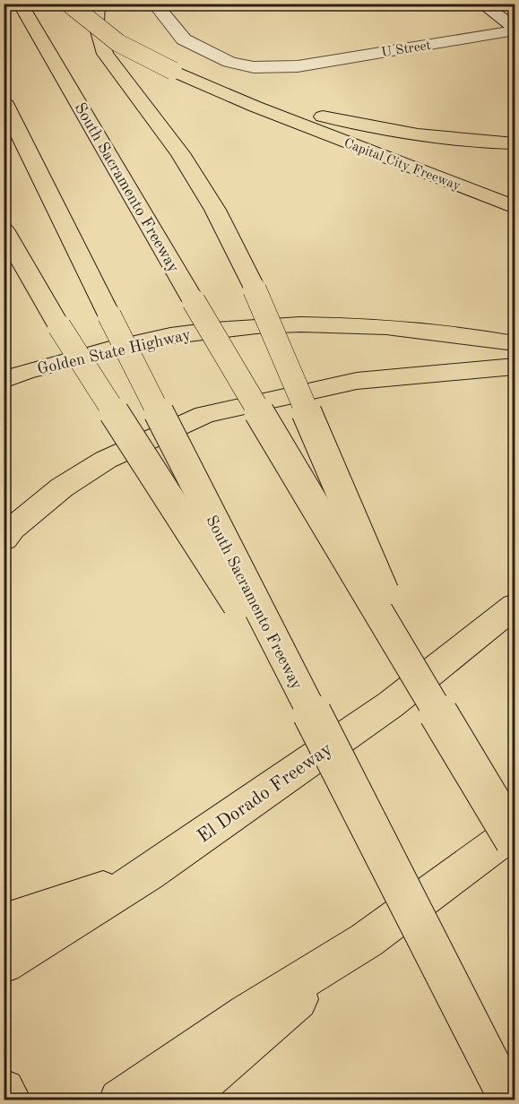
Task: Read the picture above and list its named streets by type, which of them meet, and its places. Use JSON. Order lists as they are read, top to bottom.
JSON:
{
  "streets": {
    "highway": [
      "Capital City Freeway",
      "South Sacramento Freeway",
      "Golden State Highway",
      "El Dorado Freeway"
    ],
    "street": ["U Street"]
  }
}
